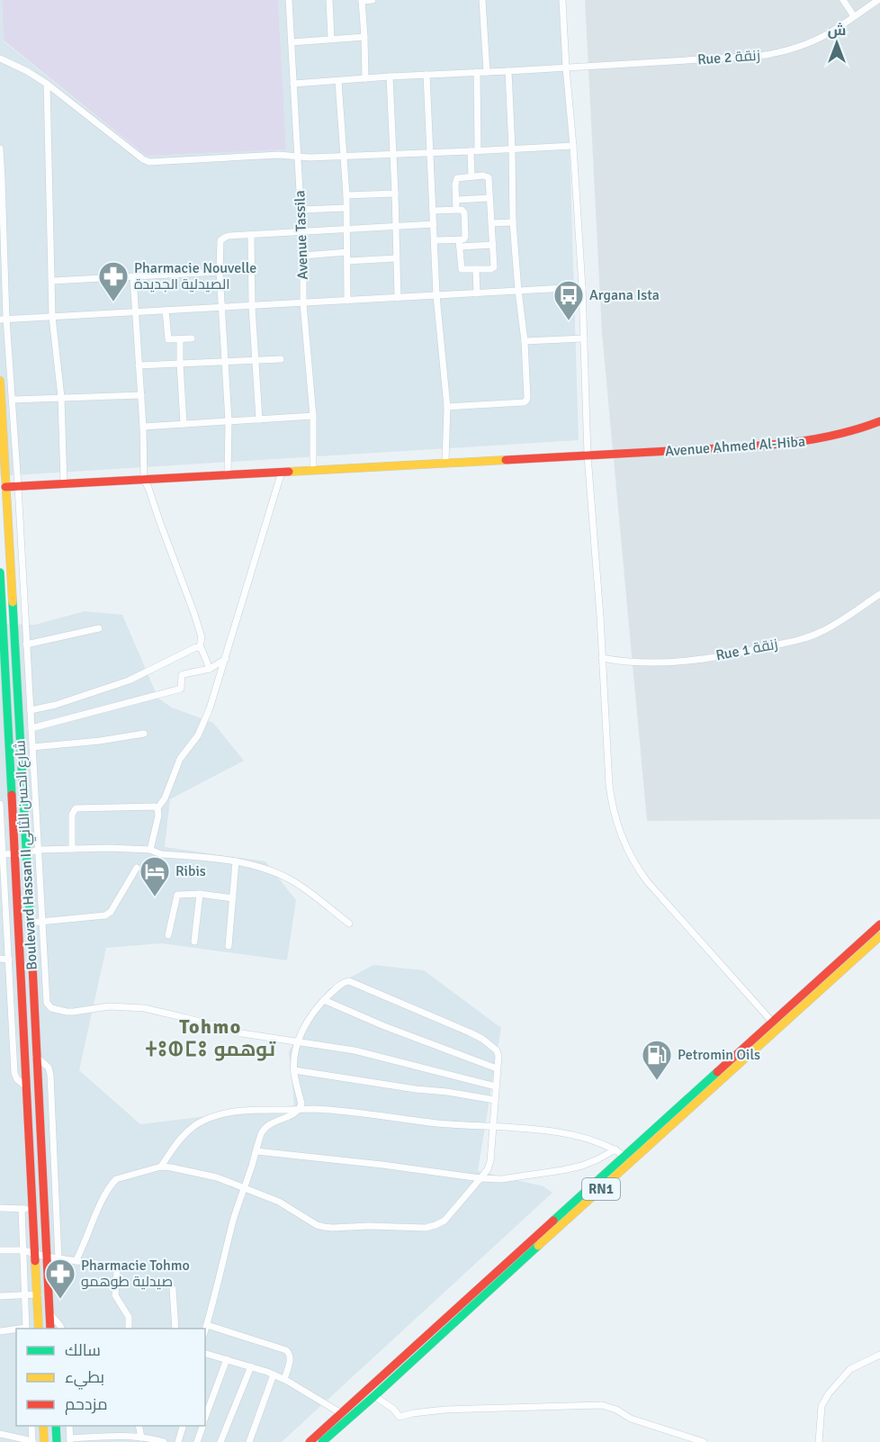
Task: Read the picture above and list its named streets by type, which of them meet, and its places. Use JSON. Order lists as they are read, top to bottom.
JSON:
{
  "streets": {
    "main road": ["Avenue Ahmed Al-Hiba", "Boulevard Hassan II شارع الحسن الثاني", "RN1"],
    "street": ["Rue 2 زنقة", "Avenue Tassila", "Rue 1 زنقة"]
  },
  "crossings": [
    ["Rue 2 زنقة", "Avenue Tassila"],
    ["Avenue Tassila", "Avenue Ahmed Al-Hiba"],
    ["Avenue Ahmed Al-Hiba", "Boulevard Hassan II شارع الحسن الثاني"]
  ],
  "districts": ["Tohmo ⵜⵓⵀⵎⵓ توهمو"],
  "places": {
    "pharmacy": ["Pharmacie Nouvelle الصيدلية الجديدة", "Pharmacie Tohmo صيدلية طوهمو"],
    "bus stop": ["Argana Ista"],
    "hotel": ["Ribis"],
    "fuel station": ["Petromin Oils"]
  },
  "legend": ["سالك", "بطيء", "مزدحم"],
  "north": "top"
}
